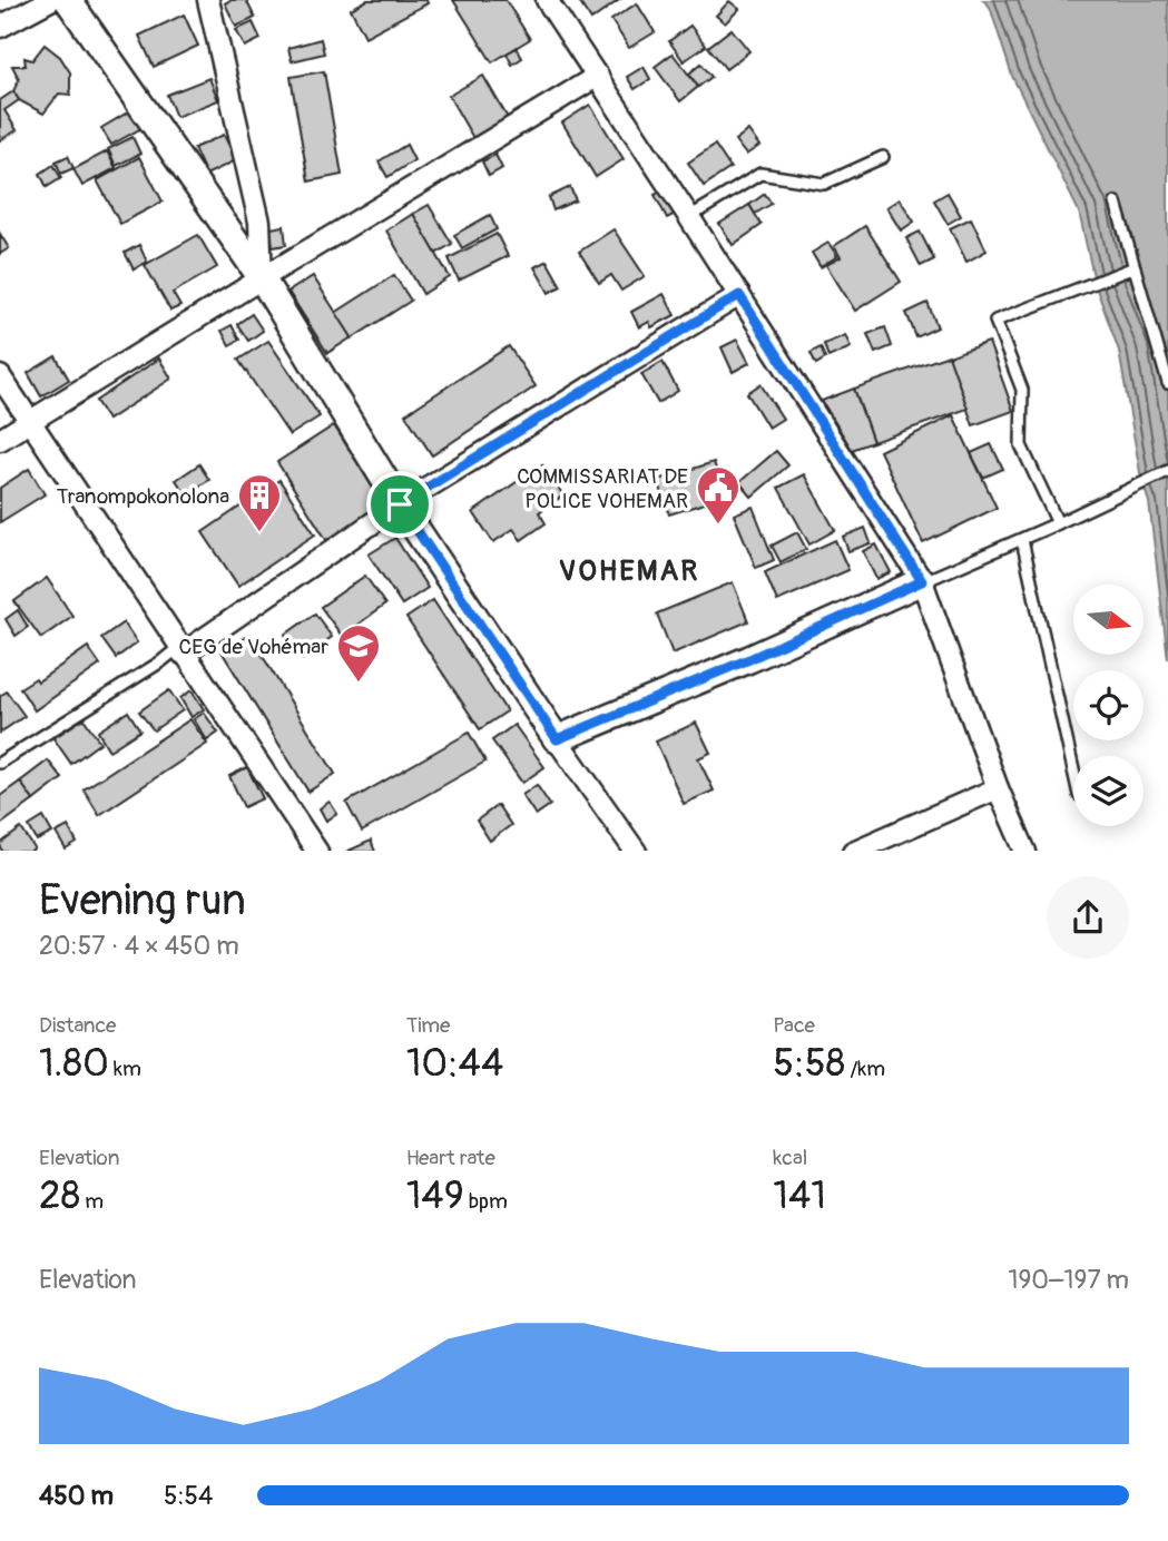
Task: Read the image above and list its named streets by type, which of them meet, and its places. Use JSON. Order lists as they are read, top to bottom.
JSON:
{
  "districts": ["VOHEMAR"],
  "places": {
    "public building": ["COMMISSARIAT DE POLICE VOHEMAR"],
    "building": ["Tranompokonolona"],
    "school or university": ["CEG de Vohémar"]
  },
  "north": "right",
  "page": {
    "heading": ["Evening run", "20:57 · 4 × 450 m"],
    "stats": [
      ["Distance", "1.80 km"],
      ["Time", "10:44"],
      ["Pace", "5:58 /km"],
      ["Elevation", "28 m"],
      ["Heart rate", "149 bpm"],
      ["kcal", "141"]
    ],
    "chart": ["Elevation", "190–197 m"],
    "list": [
      {
        "name": "450 m",
        "note": "5:54"
      }
    ]
  }
}
